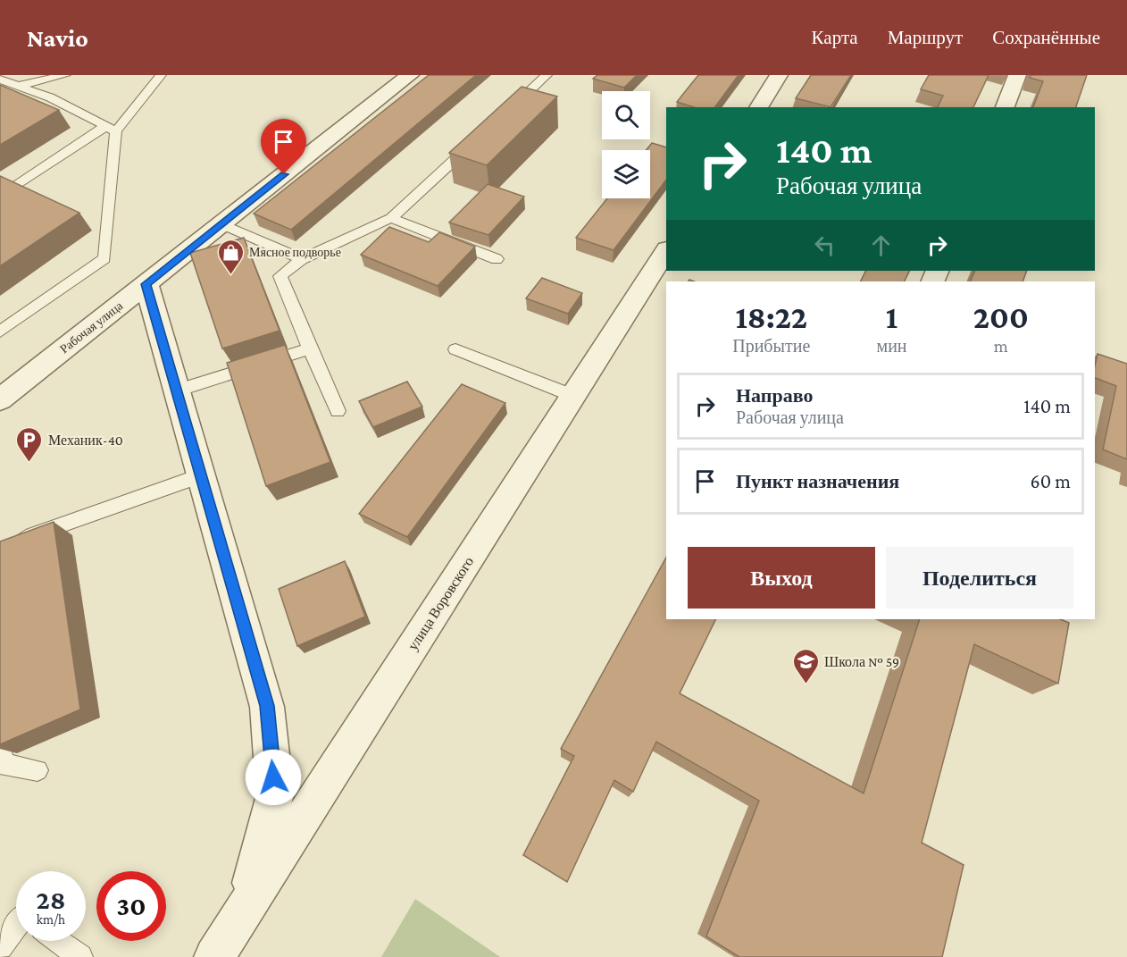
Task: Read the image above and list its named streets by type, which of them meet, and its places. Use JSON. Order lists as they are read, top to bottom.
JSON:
{
  "streets": {
    "street": ["Рабочая улица", "улица Воровского"]
  },
  "places": {
    "shop": ["Мясное подворье"],
    "parking": ["Механик-40"],
    "school or university": ["Школа № 59"]
  },
  "page": {
    "header": "Navio",
    "nav": ["Карта", "Маршрут", "Сохранённые"],
    "turn": ["140 m", "Рабочая улица"],
    "eta": [
      "18:22",
      "Прибытие",
      "1",
      "мин",
      "200",
      "m"
    ],
    "list": [
      {
        "name": "Направо",
        "note": "Рабочая улица",
        "value": "140 m"
      },
      {
        "name": "Пункт назначения",
        "value": "60 m"
      }
    ],
    "buttons": ["Выход", "Поделиться"],
    "speed": "28 km/h",
    "limit": "30"
  }
}
